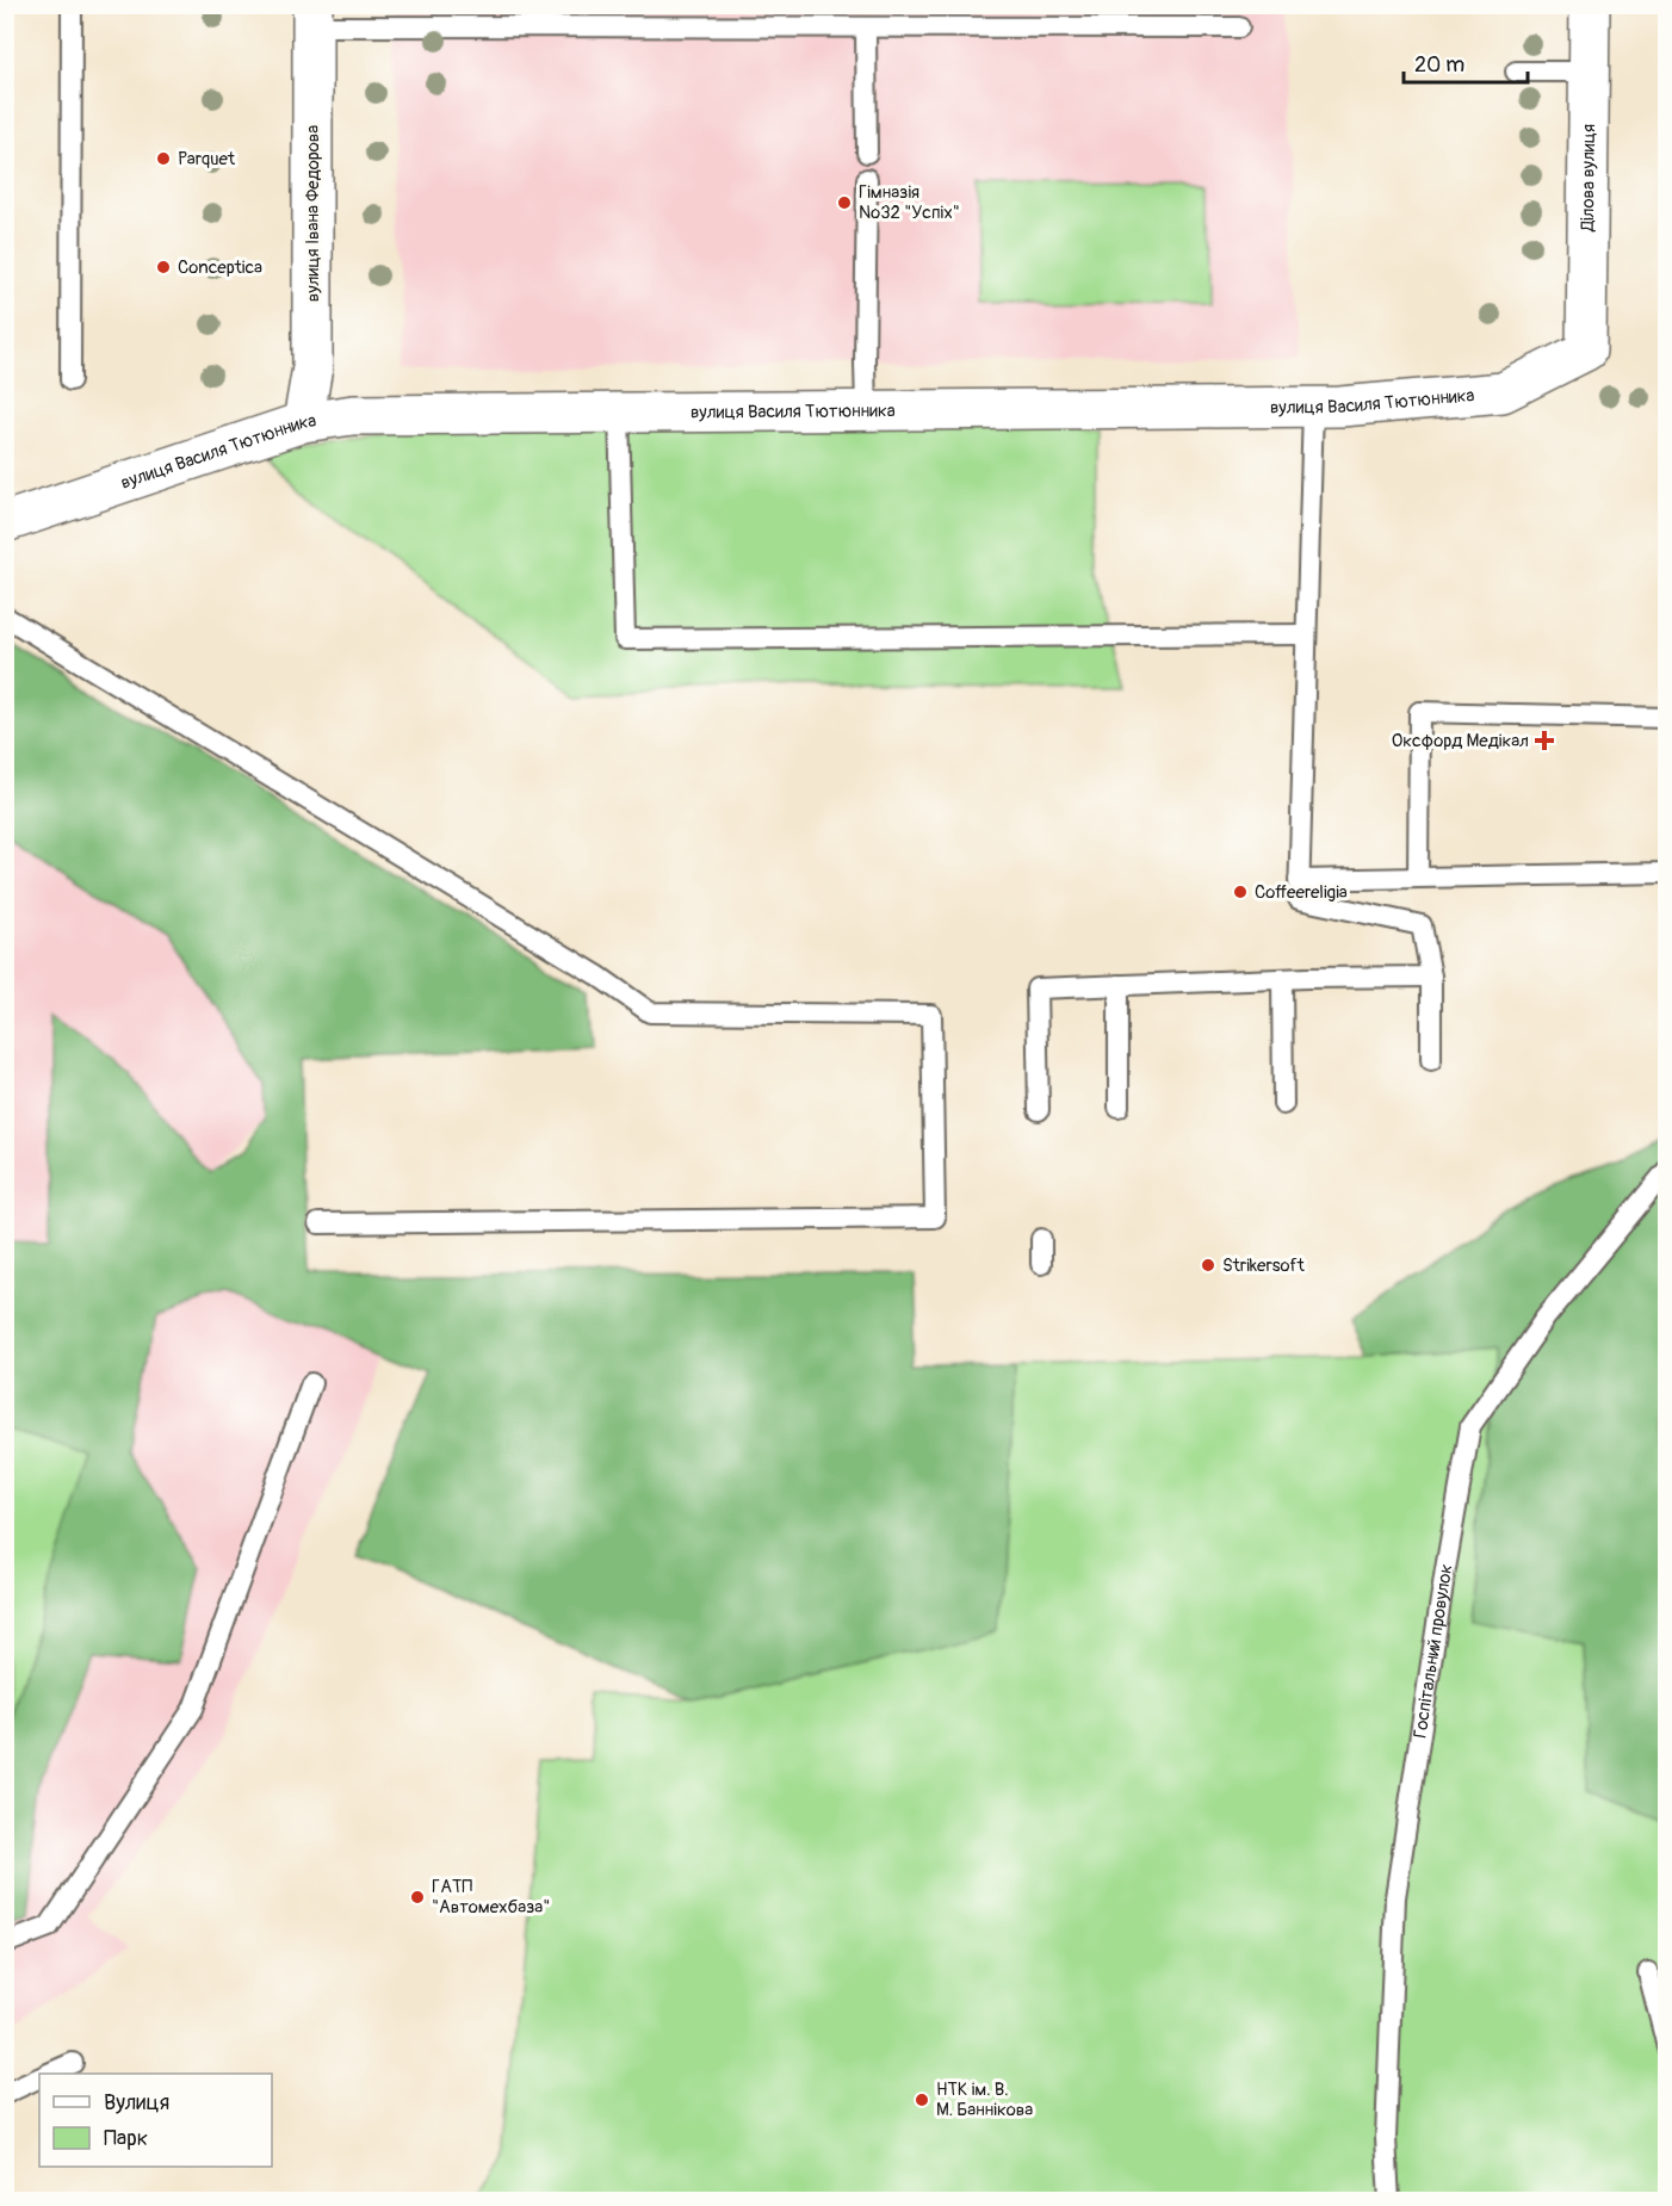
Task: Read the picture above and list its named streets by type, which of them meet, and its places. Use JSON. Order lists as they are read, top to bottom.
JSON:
{
  "streets": {
    "street": ["Ділова вулиця", "вулиця Івана Федорова", "вулиця Василя Тютюнника"],
    "lane": ["Госпітальний провулок"]
  },
  "crossings": [
    ["Ділова вулиця", "вулиця Василя Тютюнника"],
    ["вулиця Івана Федорова", "вулиця Василя Тютюнника"]
  ],
  "places": {
    "other": [
      "Parquet",
      "Гімназія №32 \"Успіх\"",
      "Conceptica",
      "Coffeereligia",
      "Strikersoft",
      "ГАТП \"Автомехбаза\"",
      "НТК ім. В. М. Баннікова"
    ],
    "health": ["Оксфорд Медікал"]
  },
  "legend": ["Вулиця", "Парк"],
  "scale_bar": "20 m"
}
